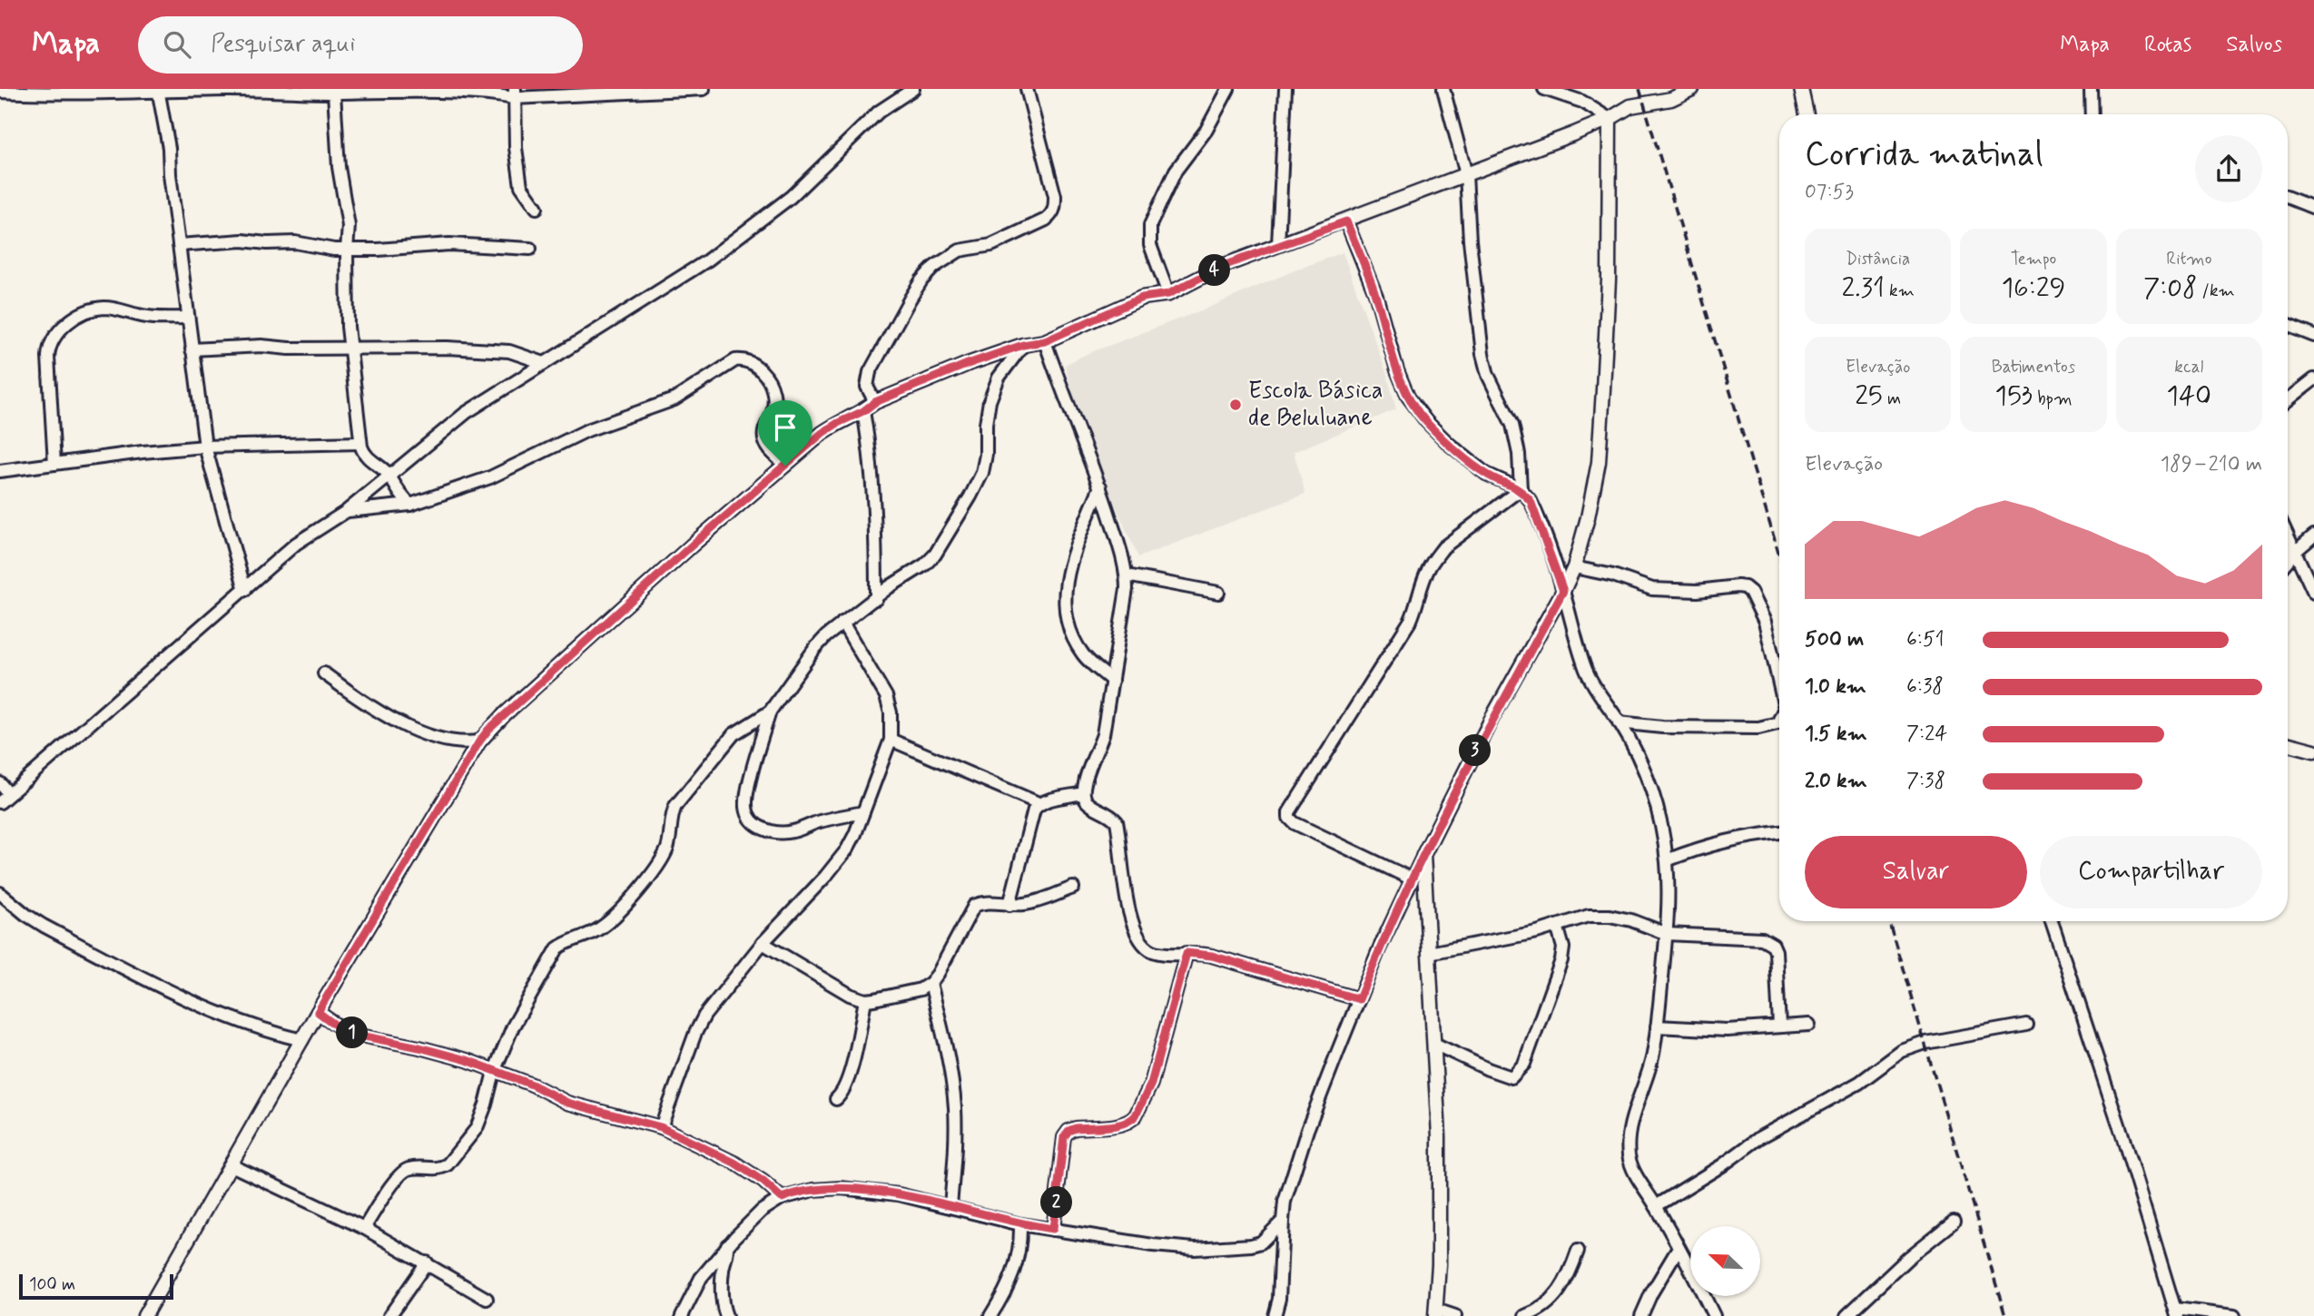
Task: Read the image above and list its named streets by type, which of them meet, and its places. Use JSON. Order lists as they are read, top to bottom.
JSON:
{
  "places": ["Escola Básica de Beluluane"],
  "scale_bar": "100 m",
  "north": "top left",
  "page": {
    "header": "Mapa",
    "search": "Pesquisar aqui",
    "nav": ["Mapa", "Rotas", "Salvos"],
    "heading": ["Corrida matinal", "07:53"],
    "stats": [
      ["Distância", "2.31 km"],
      ["Tempo", "16:29"],
      ["Ritmo", "7:08 /km"],
      ["Elevação", "25 m"],
      ["Batimentos", "153 bpm"],
      ["kcal", "140"]
    ],
    "pins": [
      "4",
      "3",
      "1",
      "2"
    ],
    "chart": ["Elevação", "189–210 m"],
    "list": [
      {
        "name": "500 m",
        "note": "6:51"
      },
      {
        "name": "1.0 km",
        "note": "6:38"
      },
      {
        "name": "1.5 km",
        "note": "7:24"
      },
      {
        "name": "2.0 km",
        "note": "7:38"
      }
    ],
    "buttons": ["Salvar", "Compartilhar"],
    "scale": "100 m"
  }
}
